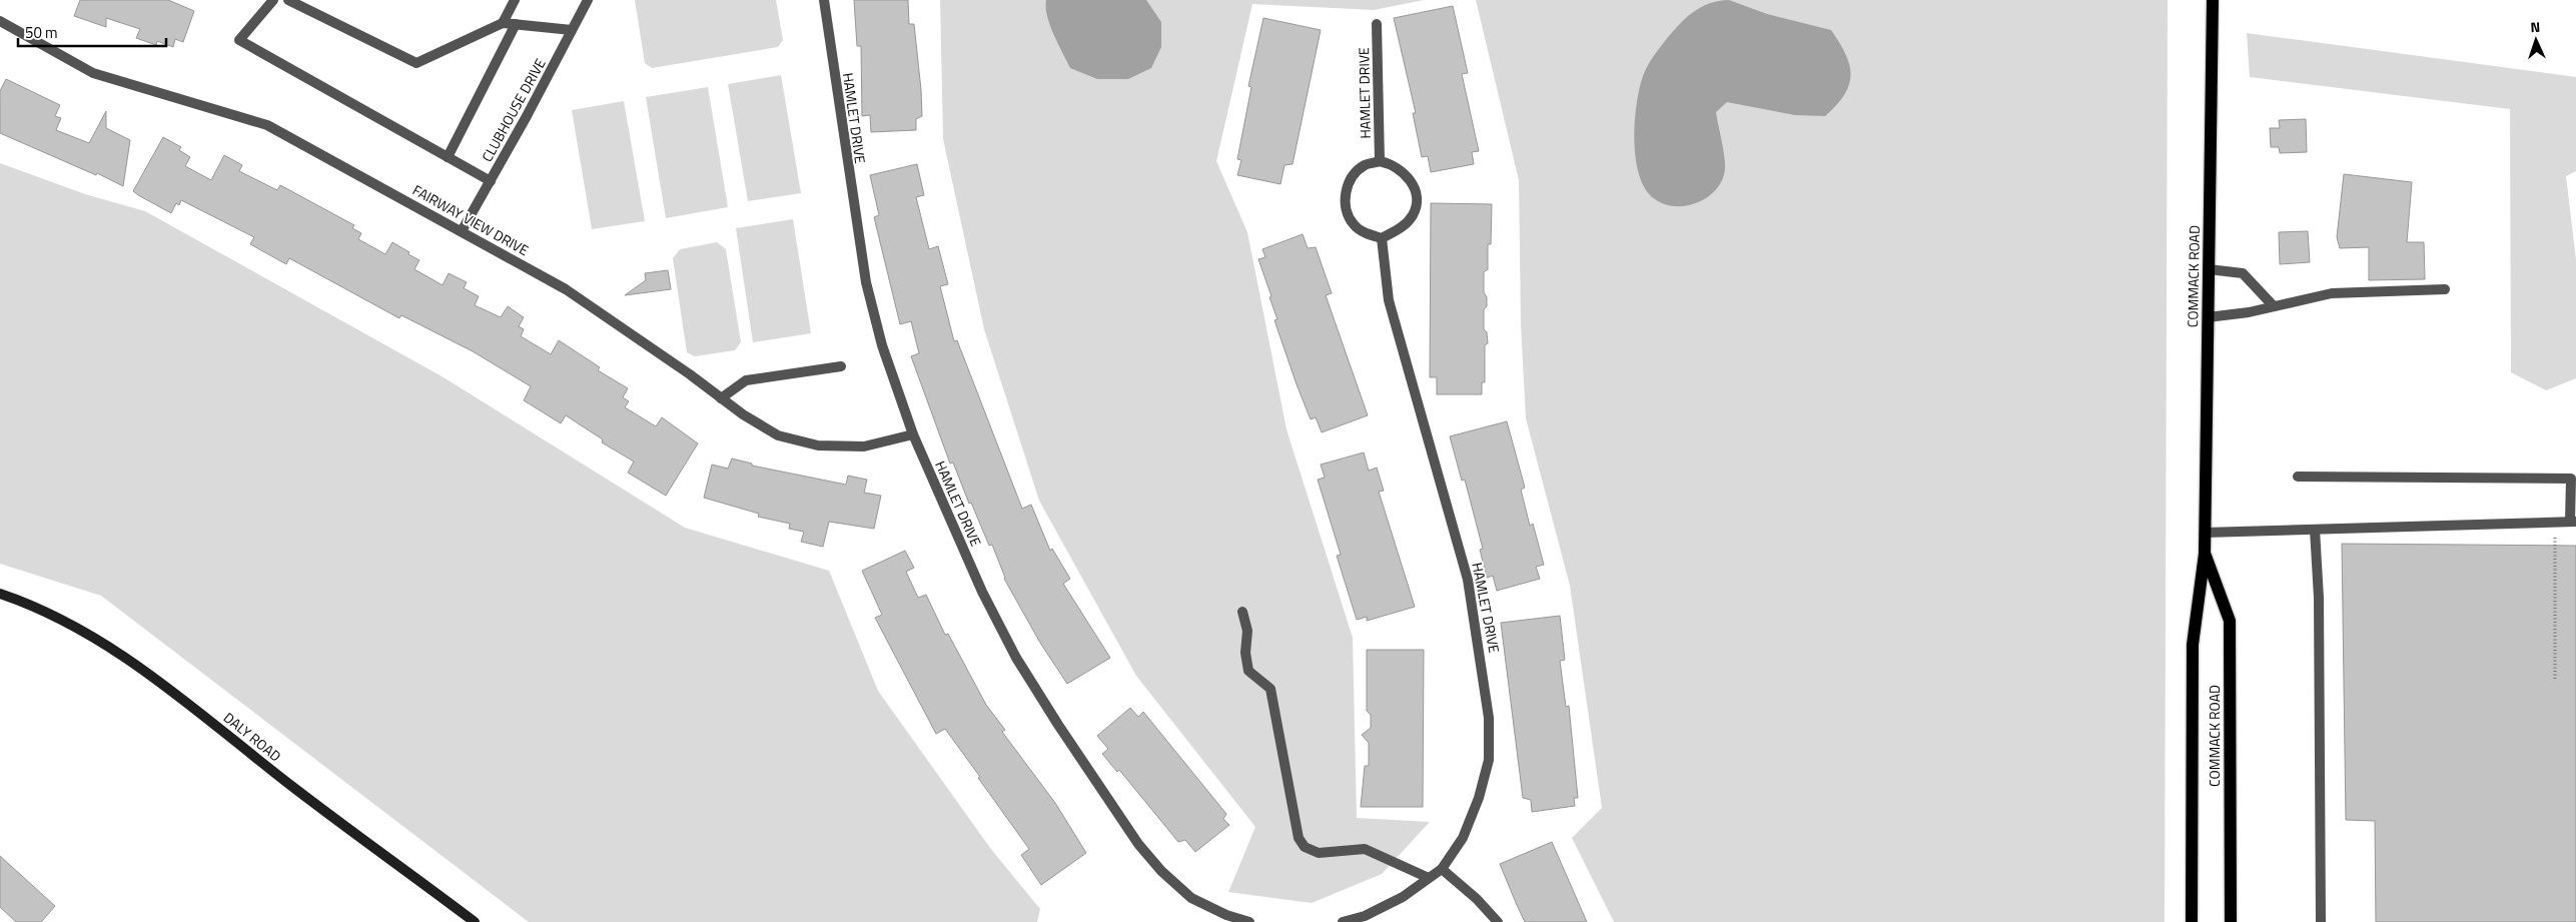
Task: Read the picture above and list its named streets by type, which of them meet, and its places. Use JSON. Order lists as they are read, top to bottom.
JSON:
{
  "streets": {
    "main road": ["COMMACK ROAD", "DALY ROAD"],
    "street": ["HAMLET DRIVE", "CLUBHOUSE DRIVE", "FAIRWAY VIEW DRIVE"]
  },
  "crossings": [
    ["HAMLET DRIVE", "FAIRWAY VIEW DRIVE"],
    ["CLUBHOUSE DRIVE", "FAIRWAY VIEW DRIVE"]
  ],
  "scale_bar": "50 m",
  "north": "top"
}
